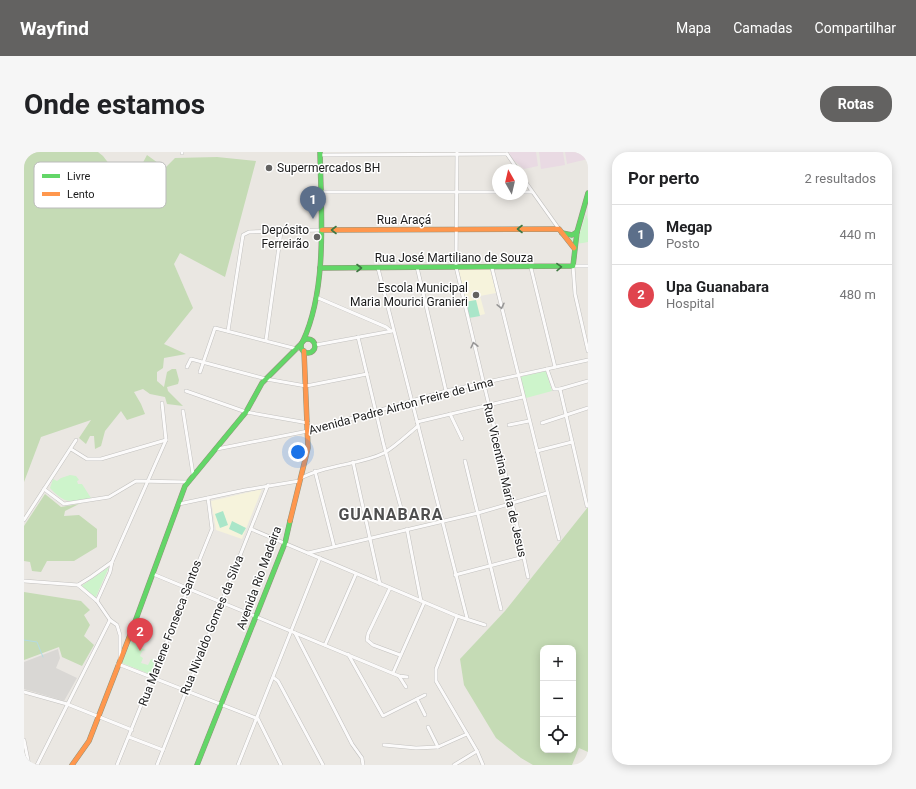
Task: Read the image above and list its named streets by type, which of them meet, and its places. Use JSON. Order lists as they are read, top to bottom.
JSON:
{
  "streets": {
    "street": [
      "Rua Araçá",
      "Rua José Martiliano de Souza",
      "Avenida Padre Airton Freire de Lima",
      "Rua Vicentina Maria de Jesus",
      "Avenida Rio Madeira",
      "Rua Nivaldo Gomes da Silva",
      "Rua Marlene Fonseca Santos"
    ]
  },
  "crossings": [
    ["Rua Araçá", "Rua Vicentina Maria de Jesus"],
    ["Rua José Martiliano de Souza", "Rua Vicentina Maria de Jesus"],
    ["Avenida Padre Airton Freire de Lima", "Rua Vicentina Maria de Jesus"],
    ["Avenida Padre Airton Freire de Lima", "Avenida Rio Madeira"],
    ["Avenida Padre Airton Freire de Lima", "Rua Nivaldo Gomes da Silva"],
    ["Avenida Padre Airton Freire de Lima", "Rua Marlene Fonseca Santos"]
  ],
  "districts": ["GUANABARA"],
  "places": ["Supermercados BH", "Depósito Ferreirão", "Escola Municipal Maria Mourici Granieri"],
  "legend": ["Livre", "Lento"],
  "north": "top",
  "page": {
    "header": "Wayfind",
    "nav": ["Mapa", "Camadas", "Compartilhar"],
    "buttons": "Rotas",
    "title": "Onde estamos",
    "heading": ["Por perto", "2 resultados"],
    "pins": ["1", "2"],
    "list": [
      {
        "mark": "1",
        "name": "Megap",
        "note": "Posto",
        "value": "440 m"
      },
      {
        "mark": "2",
        "name": "Upa Guanabara",
        "note": "Hospital",
        "value": "480 m"
      }
    ],
    "map_buttons": ["+", "−"]
  }
}
